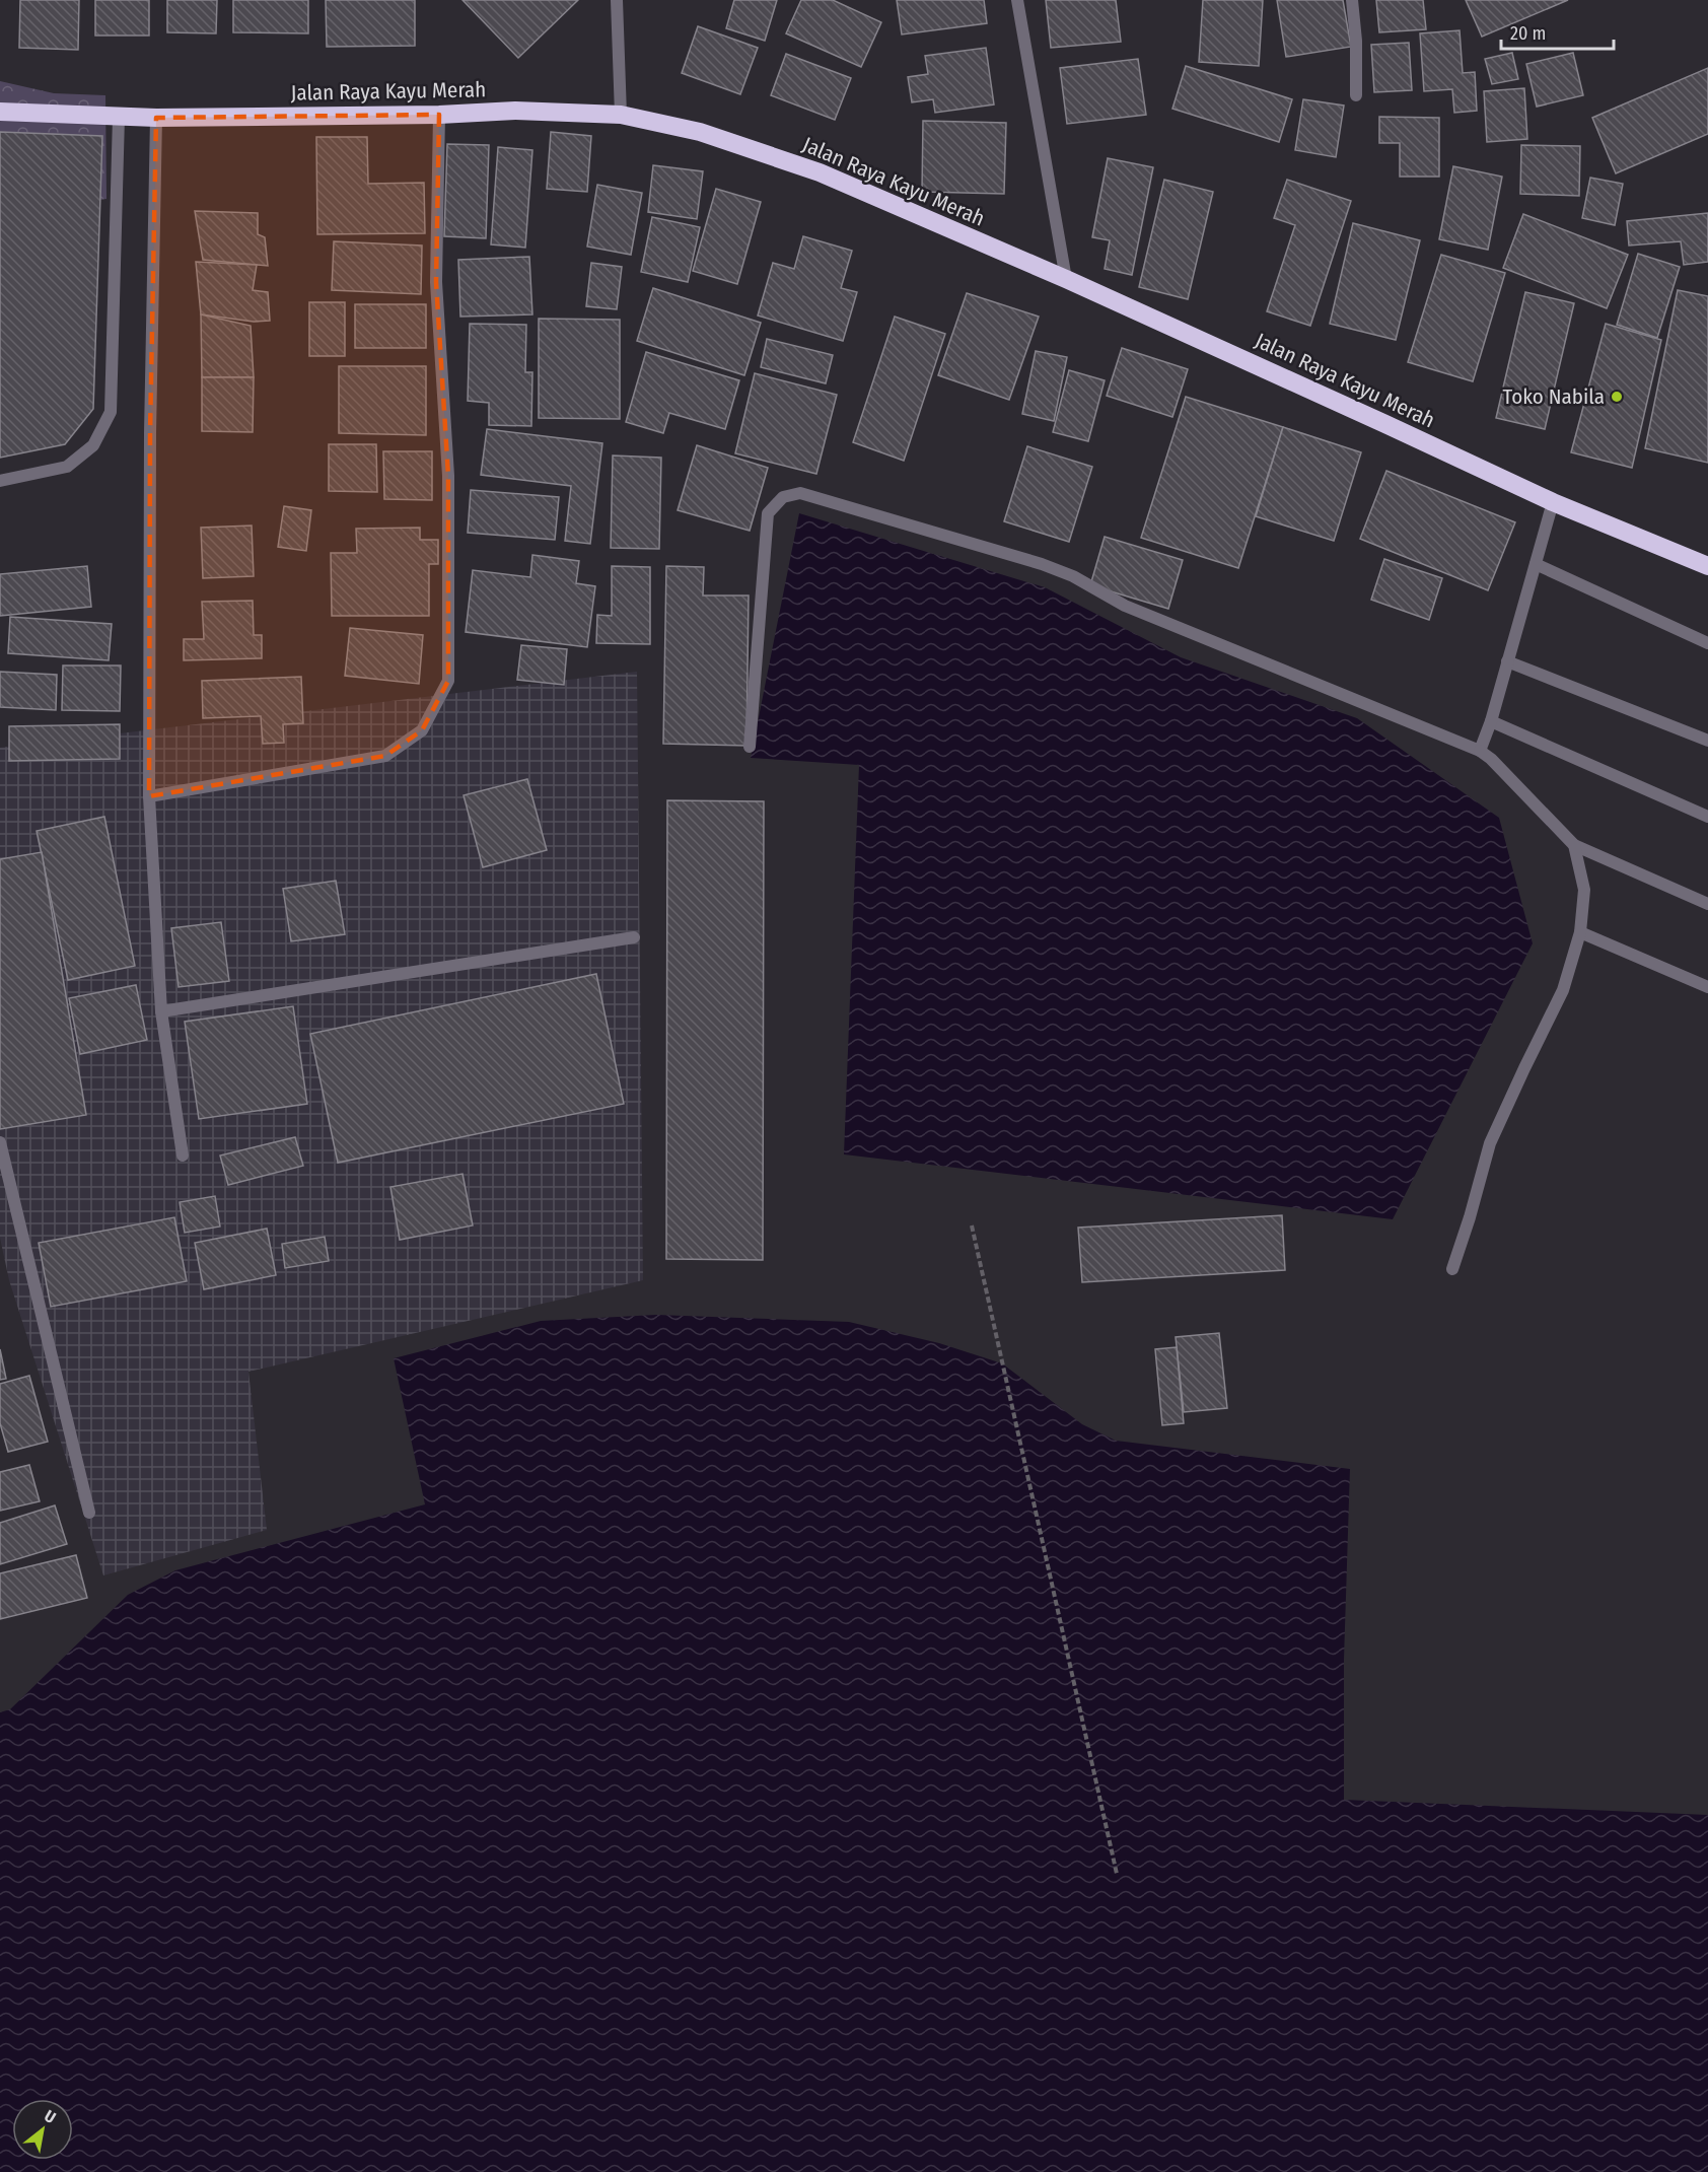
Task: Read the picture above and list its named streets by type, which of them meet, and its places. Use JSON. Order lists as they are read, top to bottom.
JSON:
{
  "streets": {
    "highway": ["Jalan Raya Kayu Merah"]
  },
  "places": ["Toko Nabila"],
  "scale_bar": "20 m",
  "north": "top right"
}
